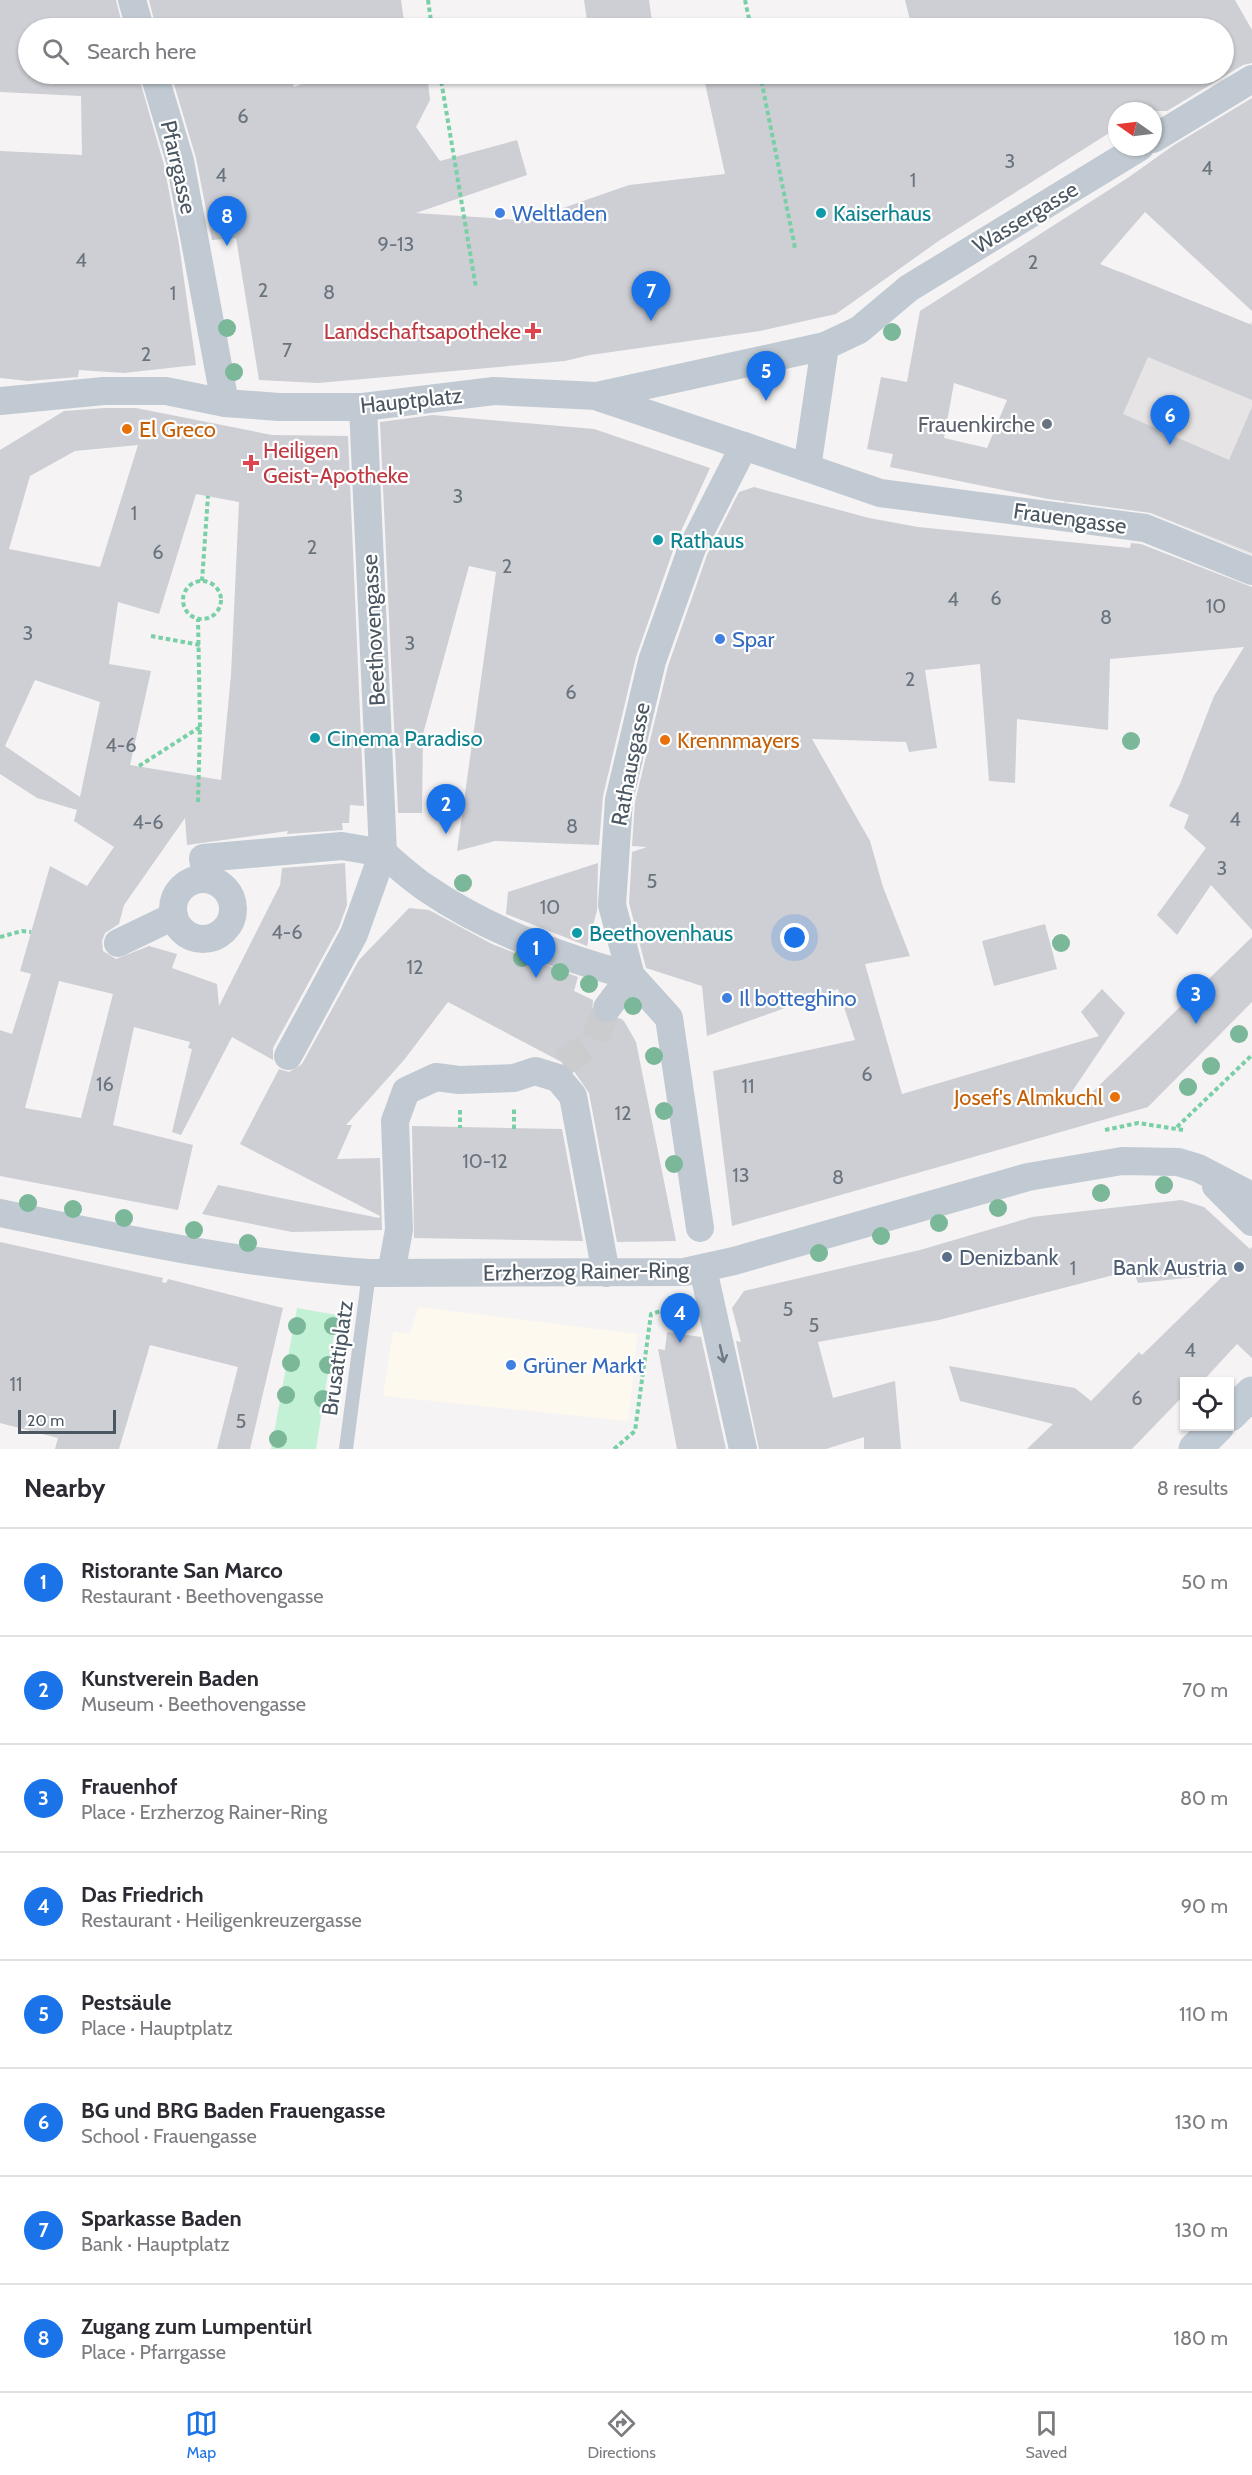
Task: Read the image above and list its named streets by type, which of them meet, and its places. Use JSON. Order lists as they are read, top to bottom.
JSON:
{
  "streets": {
    "street": [
      "Pfarrgasse",
      "Wassergasse",
      "Hauptplatz",
      "Frauengasse",
      "Beethovengasse",
      "Rathausgasse",
      "Erzherzog Rainer-Ring"
    ],
    "lane": ["Brusattiplatz"]
  },
  "crossings": [
    ["Pfarrgasse", "Hauptplatz"],
    ["Wassergasse", "Hauptplatz"],
    ["Hauptplatz", "Frauengasse"],
    ["Hauptplatz", "Beethovengasse"],
    ["Hauptplatz", "Rathausgasse"],
    ["Erzherzog Rainer-Ring", "Brusattiplatz"]
  ],
  "places": {
    "other": [
      "Weltladen",
      "Kaiserhaus",
      "Frauenkirche",
      "El Greco",
      "Rathaus",
      "Spar",
      "Cinema Paradiso",
      "Krennmayers",
      "Beethovenhaus",
      "Il botteghino",
      "Josef's Almkuchl",
      "Denizbank",
      "Bank Austria",
      "Grüner Markt"
    ],
    "health": ["Landschaftsapotheke", "Heiligen Geist-Apotheke"]
  },
  "house_numbers": [
    "6",
    "3",
    "4",
    "4",
    "1",
    "9-13",
    "4",
    "2",
    "2",
    "8",
    "1",
    "7",
    "2",
    "3",
    "1",
    "2",
    "6",
    "2",
    "6",
    "4",
    "10",
    "8",
    "3",
    "3",
    "2",
    "6",
    "4-6",
    "4",
    "4-6",
    "8",
    "3",
    "5",
    "10",
    "4-6",
    "12",
    "6",
    "16",
    "11",
    "12",
    "10-12",
    "13",
    "8",
    "1",
    "5",
    "5",
    "4",
    "11",
    "6",
    "5"
  ],
  "scale_bar": "20 m",
  "north": "left",
  "page": {
    "search": "Search here",
    "pins": [
      "8",
      "7",
      "5",
      "6",
      "2",
      "1",
      "3",
      "4"
    ],
    "scale": "20 m",
    "heading": ["Nearby", "8 results"],
    "list": [
      {
        "mark": "1",
        "name": "Ristorante San Marco",
        "note": "Restaurant · Beethovengasse",
        "value": "50 m"
      },
      {
        "mark": "2",
        "name": "Kunstverein Baden",
        "note": "Museum · Beethovengasse",
        "value": "70 m"
      },
      {
        "mark": "3",
        "name": "Frauenhof",
        "note": "Place · Erzherzog Rainer-Ring",
        "value": "80 m"
      },
      {
        "mark": "4",
        "name": "Das Friedrich",
        "note": "Restaurant · Heiligenkreuzergasse",
        "value": "90 m"
      },
      {
        "mark": "5",
        "name": "Pestsäule",
        "note": "Place · Hauptplatz",
        "value": "110 m"
      },
      {
        "mark": "6",
        "name": "BG und BRG Baden Frauengasse",
        "note": "School · Frauengasse",
        "value": "130 m"
      },
      {
        "mark": "7",
        "name": "Sparkasse Baden",
        "note": "Bank · Hauptplatz",
        "value": "130 m"
      },
      {
        "mark": "8",
        "name": "Zugang zum Lumpentürl",
        "note": "Place · Pfarrgasse",
        "value": "180 m"
      }
    ],
    "nav": ["Map", "Directions", "Saved"]
  }
}
